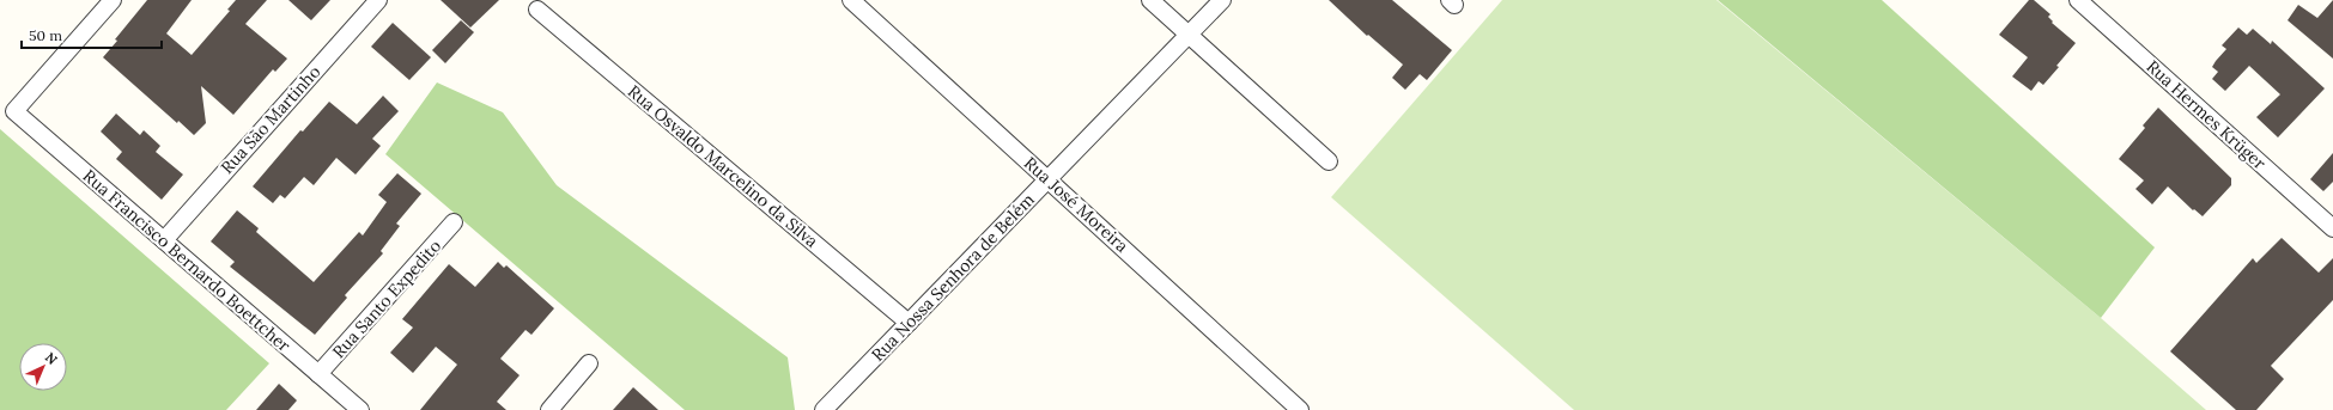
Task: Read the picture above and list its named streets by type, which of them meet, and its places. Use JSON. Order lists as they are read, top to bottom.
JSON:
{
  "streets": {
    "street": [
      "Rua Hermes Krüger",
      "Rua São Martinho",
      "Rua Osvaldo Marcelino da Silva",
      "Rua José Moreira",
      "Rua Francisco Bernardo Boettcher",
      "Rua Nossa Senhora de Belém",
      "Rua Santo Expedito"
    ]
  },
  "crossings": [
    ["Rua São Martinho", "Rua Francisco Bernardo Boettcher"],
    ["Rua Osvaldo Marcelino da Silva", "Rua Nossa Senhora de Belém"],
    ["Rua José Moreira", "Rua Nossa Senhora de Belém"],
    ["Rua Francisco Bernardo Boettcher", "Rua Santo Expedito"]
  ],
  "scale_bar": "50 m",
  "north": "top right"
}
